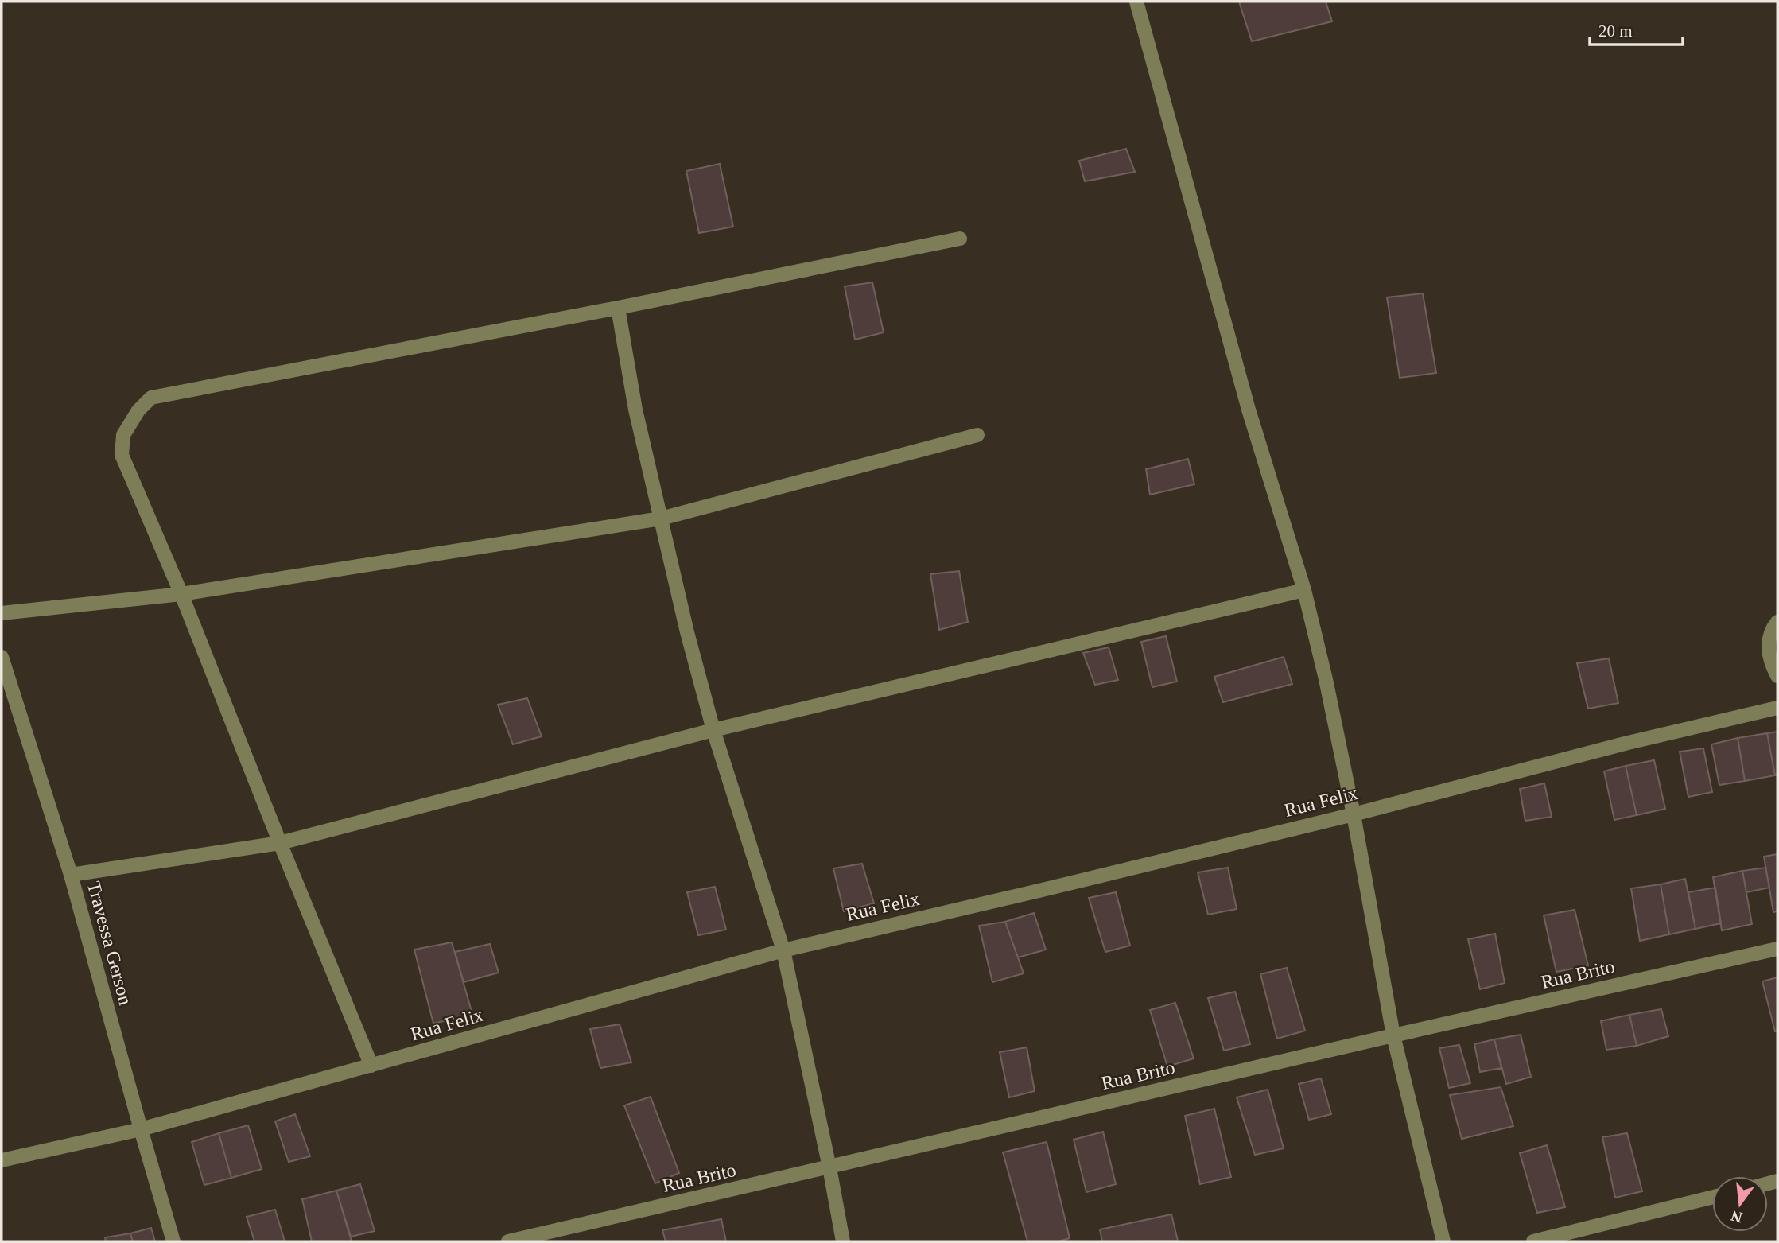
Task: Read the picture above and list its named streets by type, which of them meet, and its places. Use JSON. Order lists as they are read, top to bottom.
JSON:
{
  "streets": {
    "street": ["Rua Felix", "Travessa Gerson", "Rua Brito"]
  },
  "crossings": [
    ["Rua Felix", "Travessa Gerson"]
  ],
  "scale_bar": "20 m",
  "north": "bottom"
}
